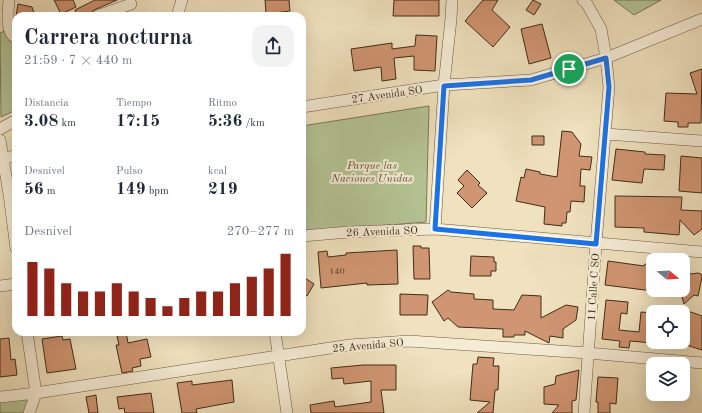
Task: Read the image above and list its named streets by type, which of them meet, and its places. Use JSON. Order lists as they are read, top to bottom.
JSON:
{
  "streets": {
    "street": [
      "27 Avenida SO",
      "26 Avenida SO",
      "11 Calle C SO",
      "25 Avenida SO"
    ]
  },
  "crossings": [
    ["27 Avenida SO", "11 Calle C SO"],
    ["26 Avenida SO", "11 Calle C SO"],
    ["11 Calle C SO", "25 Avenida SO"]
  ],
  "parks": ["Parque las Naciones Unidas"],
  "house_numbers": ["140"],
  "north": "right",
  "page": {
    "heading": ["Carrera nocturna", "21:59 · 7 × 440 m"],
    "stats": [
      ["Distancia", "3.08 km"],
      ["Tiempo", "17:15"],
      ["Ritmo", "5:36 /km"],
      ["Desnivel", "56 m"],
      ["Pulso", "149 bpm"],
      ["kcal", "219"]
    ],
    "chart": ["Desnivel", "270–277 m"]
  }
}
